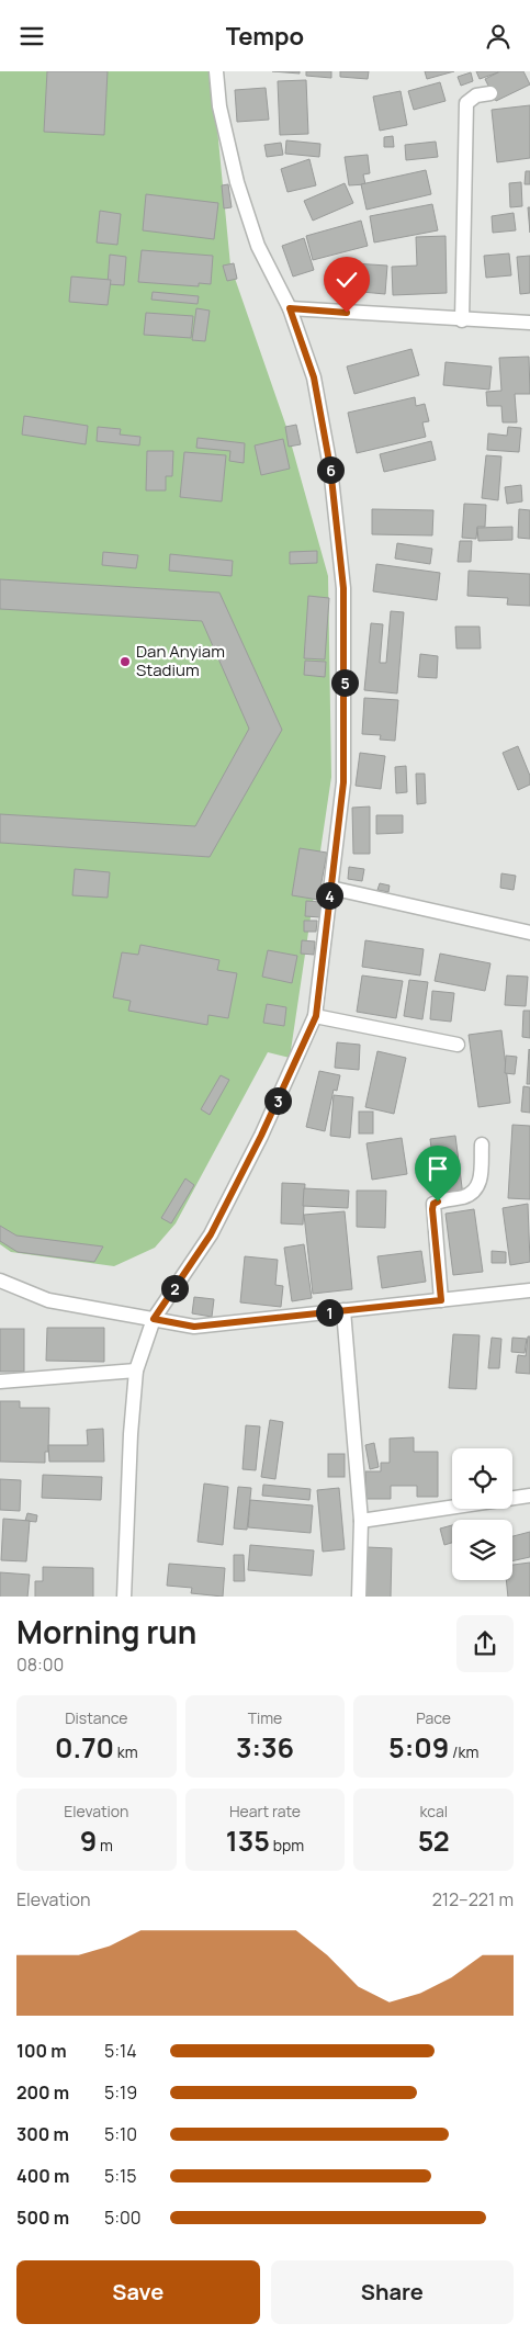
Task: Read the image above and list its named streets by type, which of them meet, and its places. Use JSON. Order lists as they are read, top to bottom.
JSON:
{
  "places": ["Dan Anyiam Stadium"],
  "page": {
    "header": "Tempo",
    "pins": [
      "6",
      "5",
      "4",
      "3",
      "2",
      "1"
    ],
    "heading": ["Morning run", "08:00"],
    "stats": [
      ["Distance", "0.70 km"],
      ["Time", "3:36"],
      ["Pace", "5:09 /km"],
      ["Elevation", "9 m"],
      ["Heart rate", "135 bpm"],
      ["kcal", "52"]
    ],
    "chart": ["Elevation", "212–221 m"],
    "list": [
      {
        "name": "100 m",
        "note": "5:14"
      },
      {
        "name": "200 m",
        "note": "5:19"
      },
      {
        "name": "300 m",
        "note": "5:10"
      },
      {
        "name": "400 m",
        "note": "5:15"
      },
      {
        "name": "500 m",
        "note": "5:00"
      }
    ],
    "buttons": ["Save", "Share"]
  }
}
